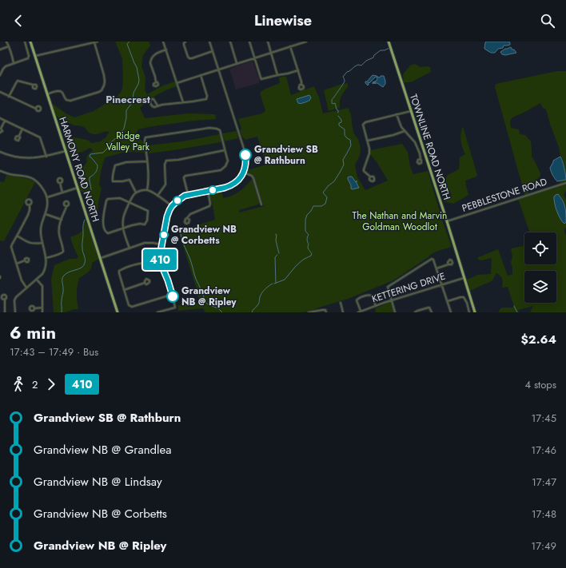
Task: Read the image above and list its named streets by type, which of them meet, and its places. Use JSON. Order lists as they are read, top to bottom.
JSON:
{
  "streets": {
    "main road": ["TOWNLINE ROAD NORTH", "HARMONY ROAD NORTH"],
    "street": ["PEBBLESTONE ROAD", "KETTERING DRIVE"]
  },
  "crossings": [
    ["TOWNLINE ROAD NORTH", "PEBBLESTONE ROAD"],
    ["TOWNLINE ROAD NORTH", "KETTERING DRIVE"]
  ],
  "districts": ["Pinecrest"],
  "parks": ["Ridge Valley Park", "The Nathan and Marvin Goldman Woodlot"],
  "places": ["Grandview SB @ Rathburn", "Grandview NB @ Corbetts", "Grandview NB @ Ripley"],
  "lines": ["bus line 410"],
  "page": {
    "header": "Linewise",
    "on_map": "410",
    "heading": ["6 min", "17:43 – 17:49 · Bus", "$2.64"],
    "legs": ["2", "410", "4 stops"],
    "list": [
      {
        "name": "Grandview SB @ Rathburn",
        "value": "17:45"
      },
      {
        "name": "Grandview NB @ Grandlea",
        "value": "17:46"
      },
      {
        "name": "Grandview NB @ Lindsay",
        "value": "17:47"
      },
      {
        "name": "Grandview NB @ Corbetts",
        "value": "17:48"
      },
      {
        "name": "Grandview NB @ Ripley",
        "value": "17:49"
      }
    ]
  }
}
